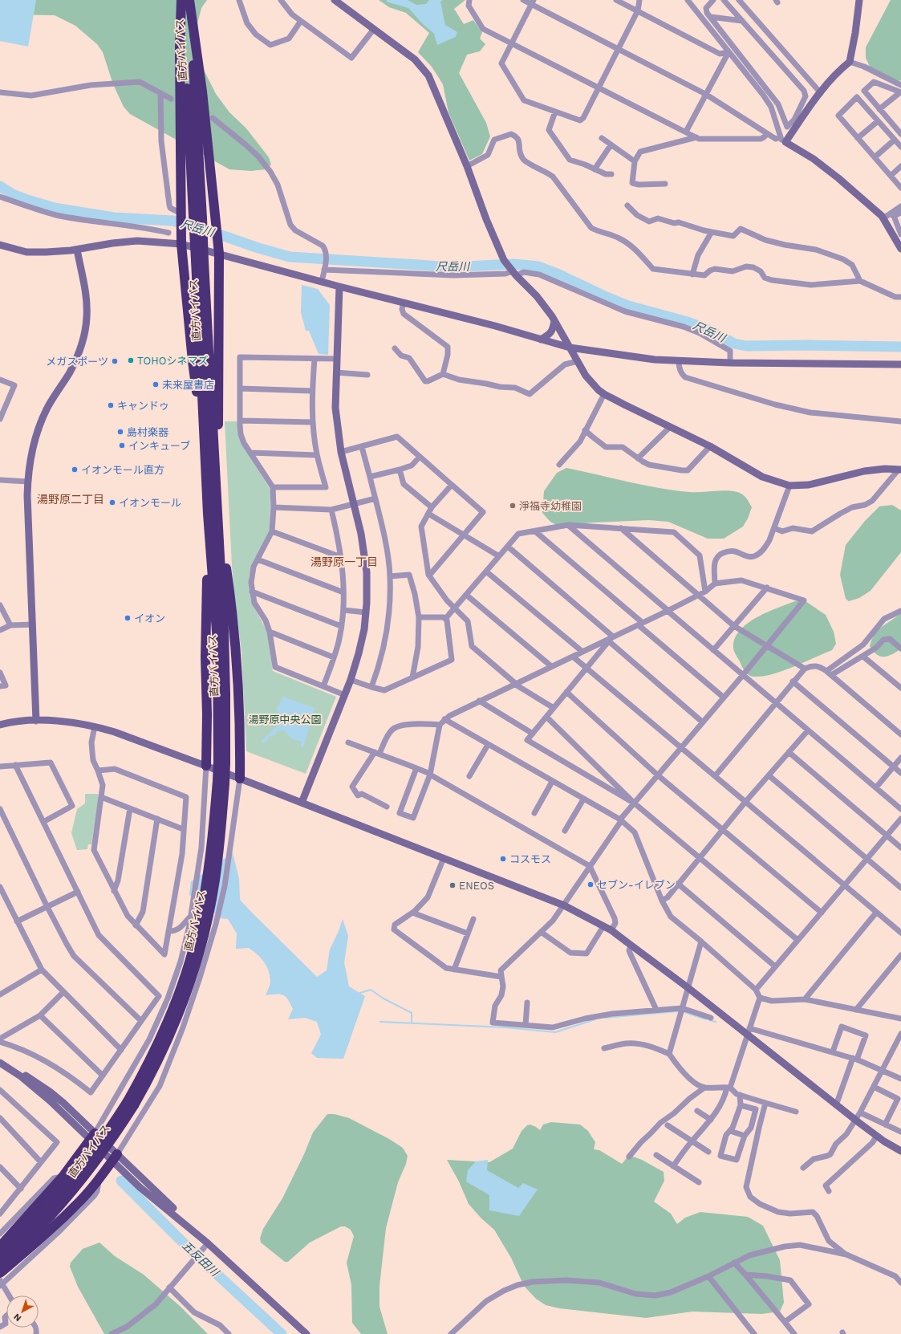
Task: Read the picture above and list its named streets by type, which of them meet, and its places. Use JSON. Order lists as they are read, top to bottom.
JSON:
{
  "streets": {
    "highway": ["直方バイパス"]
  },
  "districts": ["湯野原二丁目", "湯野原一丁目"],
  "water": ["尺岳川", "五反田川"],
  "parks": ["湯野原中央公園"],
  "places": [
    "TOHOシネマズ",
    "メガスポーツ",
    "未来屋書店",
    "キャンドゥ",
    "島村楽器",
    "インキューブ",
    "イオンモール直方",
    "イオンモール",
    "淨福寺幼稚園",
    "イオン",
    "コスモス",
    "セブン-イレブン",
    "ENEOS"
  ],
  "north": "bottom left"
}
